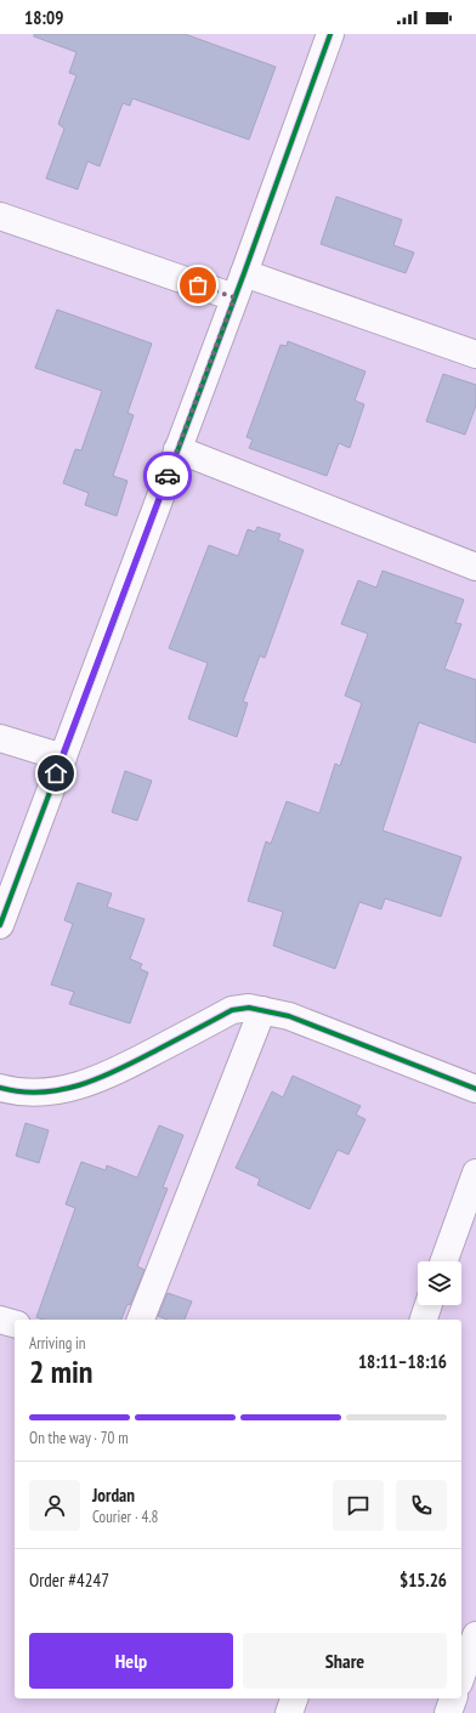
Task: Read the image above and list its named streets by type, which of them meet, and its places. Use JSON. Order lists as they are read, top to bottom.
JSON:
{
  "page": {
    "status": "18:09",
    "heading": ["2 min", "Arriving in", "18:11–18:16"],
    "panel": [
      "Jordan",
      "Courier · 4.8",
      "Order #4247",
      "$15.26"
    ],
    "bar": "On the way · 70 m",
    "buttons": ["Help", "Share"]
  }
}
